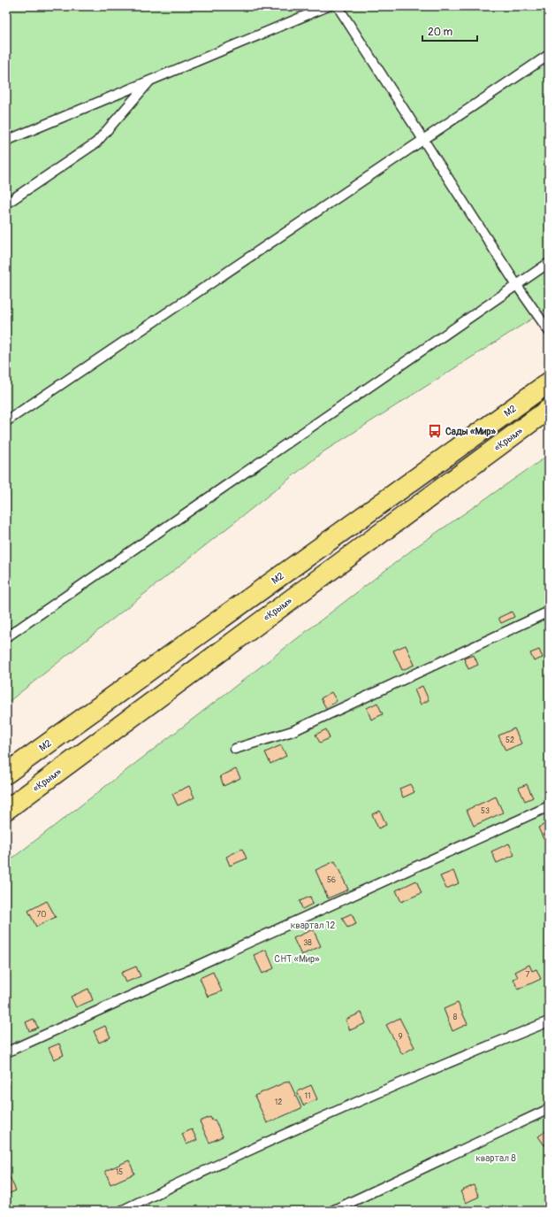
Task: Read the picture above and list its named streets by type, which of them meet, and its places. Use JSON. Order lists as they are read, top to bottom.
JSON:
{
  "streets": {
    "highway": ["М2", "«Крым»"]
  },
  "parks": ["квартал 12", "СНТ «Мир»", "квартал 8"],
  "places": {
    "bus stop": ["Сады «Мир»"]
  },
  "house_numbers": [
    "52",
    "53",
    "56",
    "70",
    "38",
    "7",
    "8",
    "9",
    "11",
    "12",
    "15"
  ],
  "scale_bar": "20 m"
}
